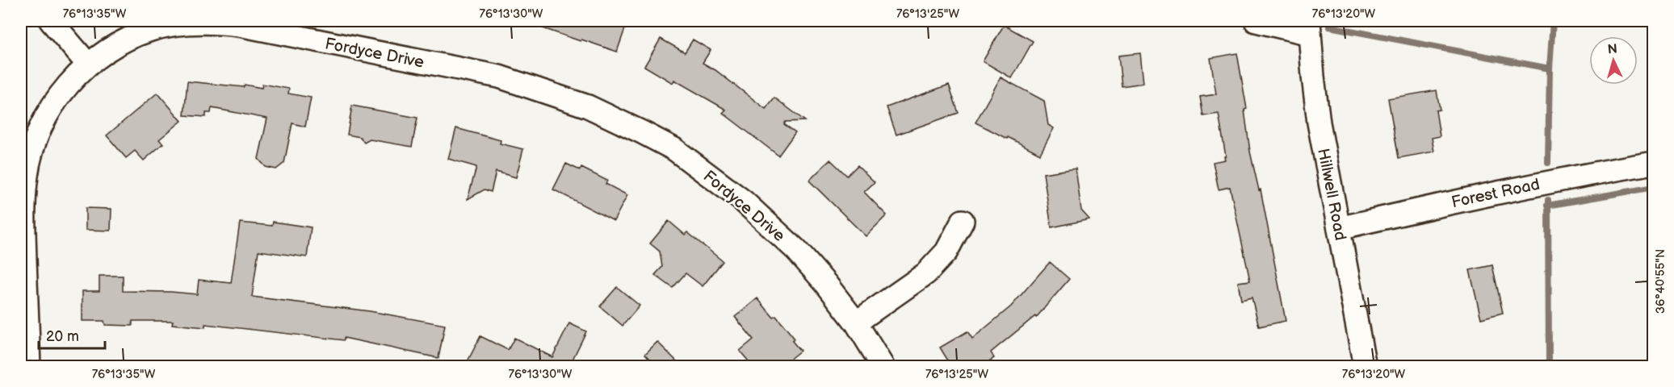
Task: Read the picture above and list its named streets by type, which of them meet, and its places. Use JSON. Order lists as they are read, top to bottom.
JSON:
{
  "streets": {
    "street": ["Fordyce Drive", "Forest Road", "Hillwell Road"]
  },
  "crossings": [
    ["Forest Road", "Hillwell Road"]
  ],
  "scale_bar": "20 m",
  "north": "top",
  "coordinates": [
    "76°13'35\"W",
    "76°13'30\"W",
    "76°13'25\"W",
    "76°13'20\"W",
    "36°40'55\"N"
  ]
}
